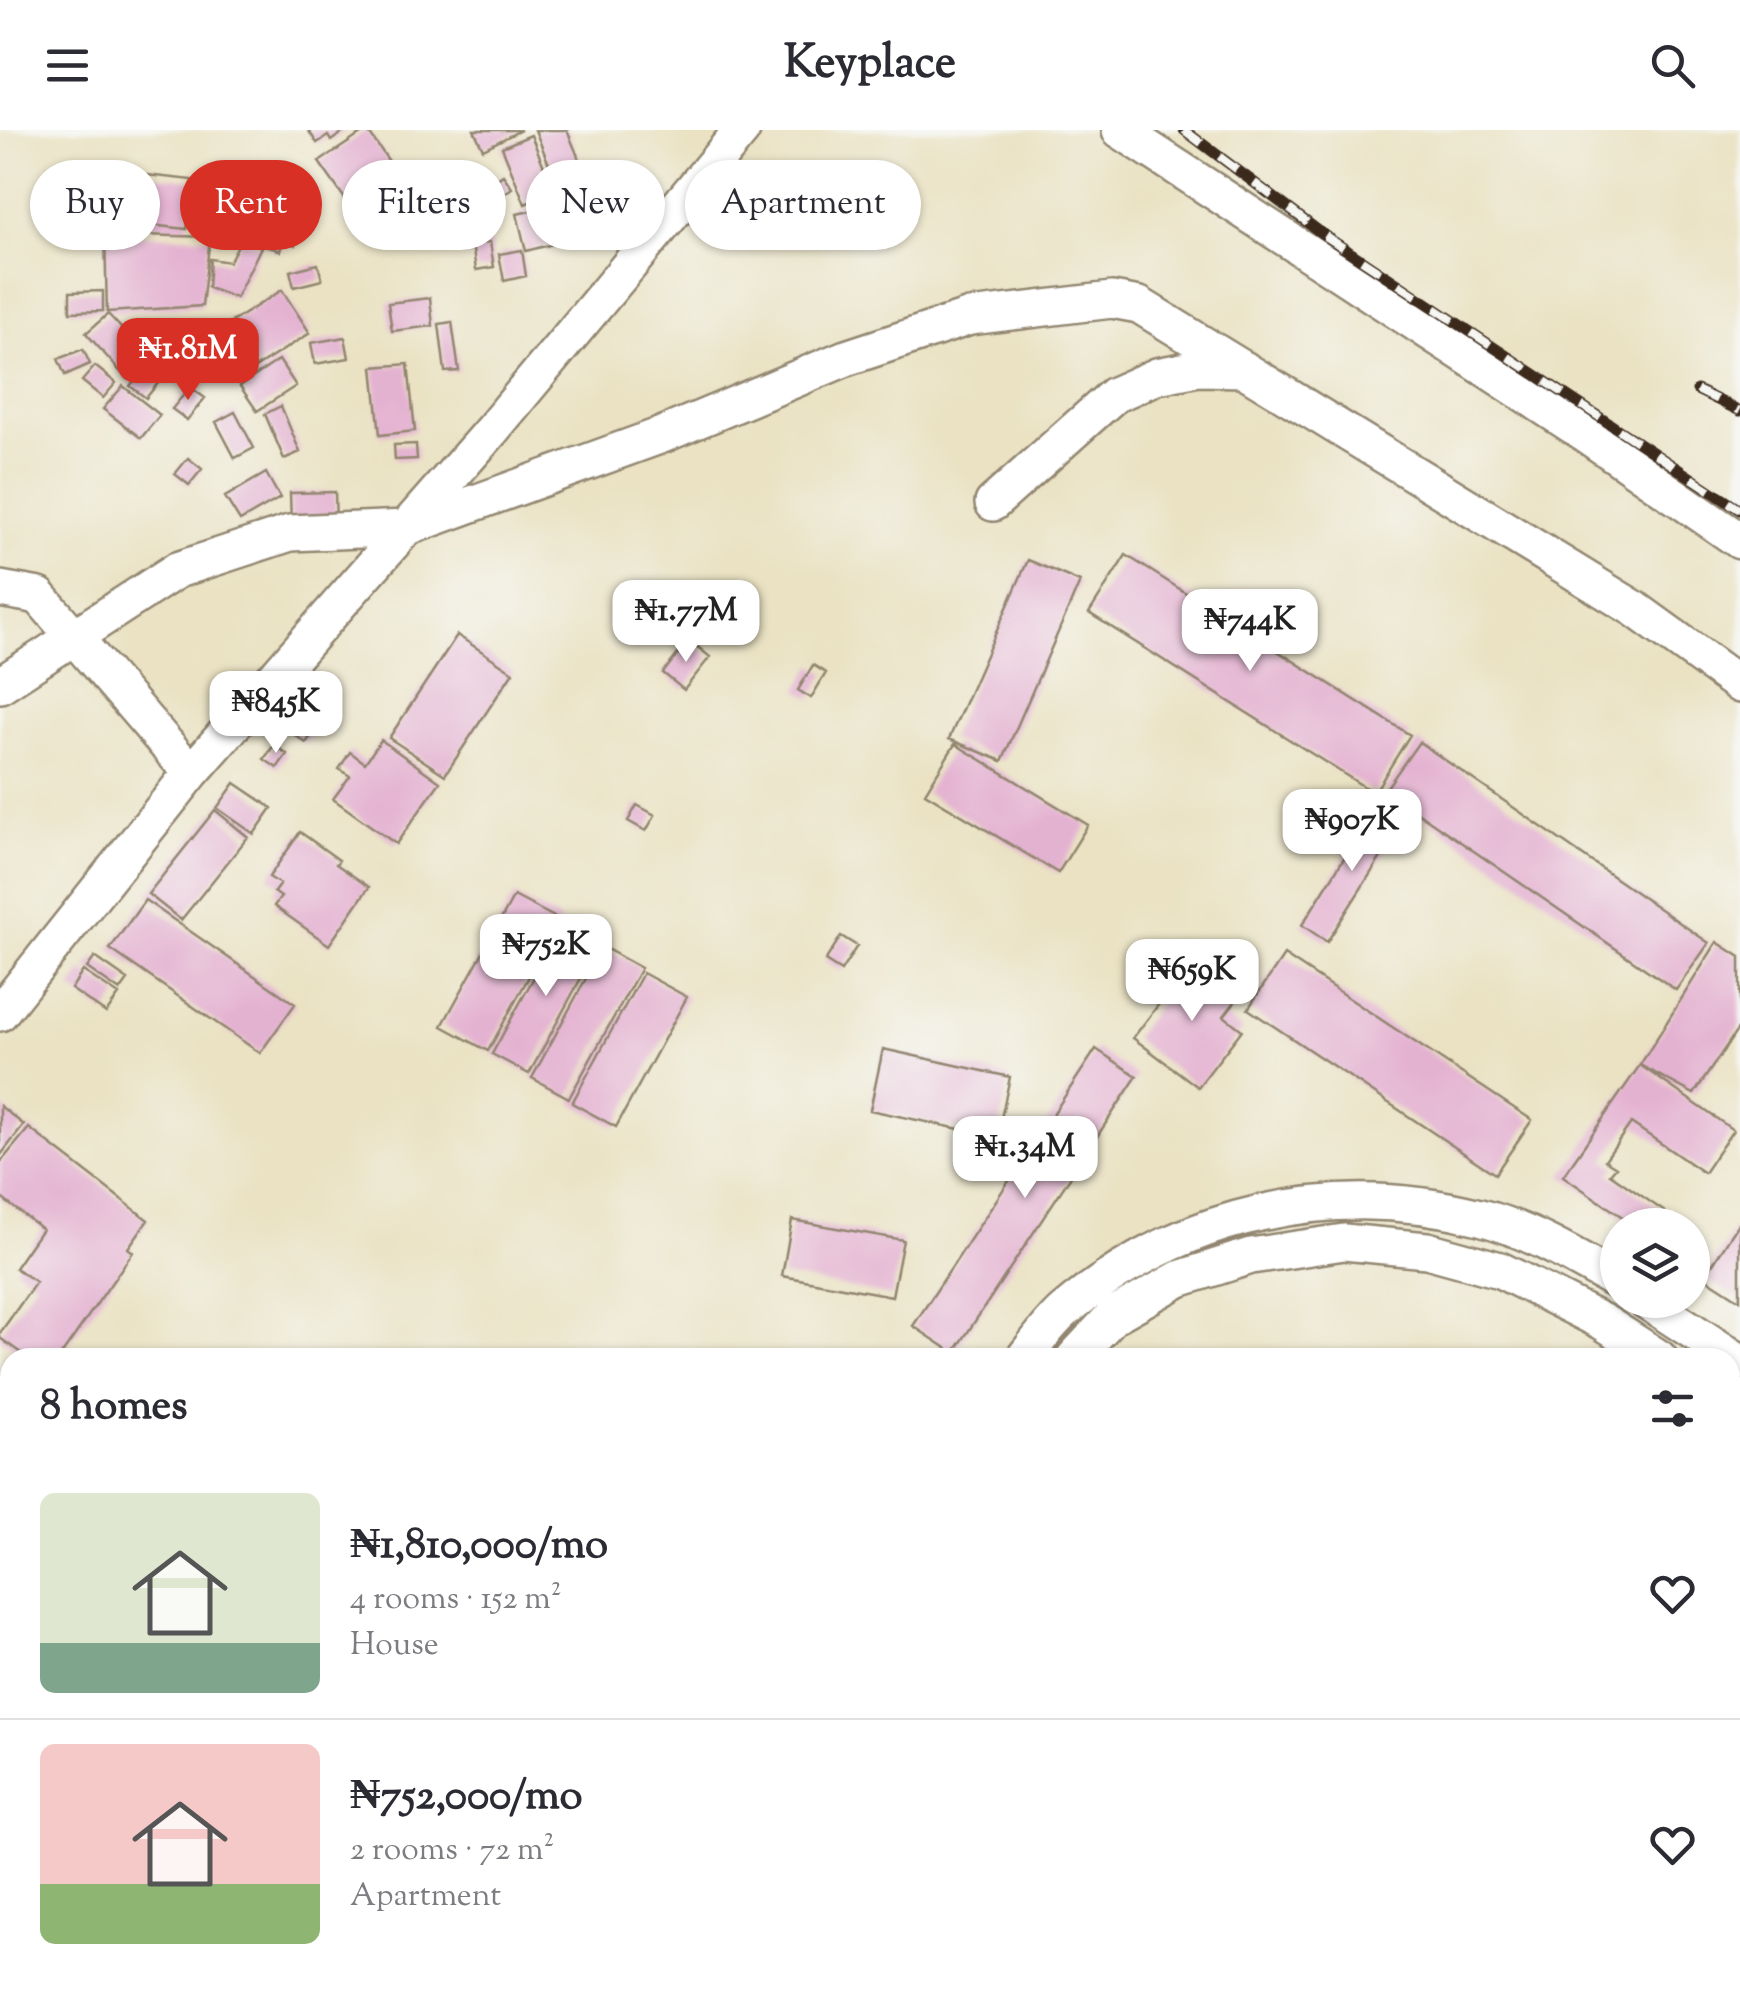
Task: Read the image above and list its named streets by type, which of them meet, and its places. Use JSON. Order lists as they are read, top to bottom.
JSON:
{
  "page": {
    "header": "Keyplace",
    "chip": [
      "Buy",
      "Rent",
      "Filters",
      "New",
      "Apartment"
    ],
    "price": [
      "₦1.81M",
      "₦1.77M",
      "₦744K",
      "₦845K",
      "₦907K",
      "₦752K",
      "₦659K",
      "₦1.34M"
    ],
    "heading": "8 homes",
    "list": [
      {
        "name": "₦1,810,000/mo",
        "note": "4 rooms · 152 m² · House"
      },
      {
        "name": "₦752,000/mo",
        "note": "2 rooms · 72 m² · Apartment"
      }
    ]
  }
}
